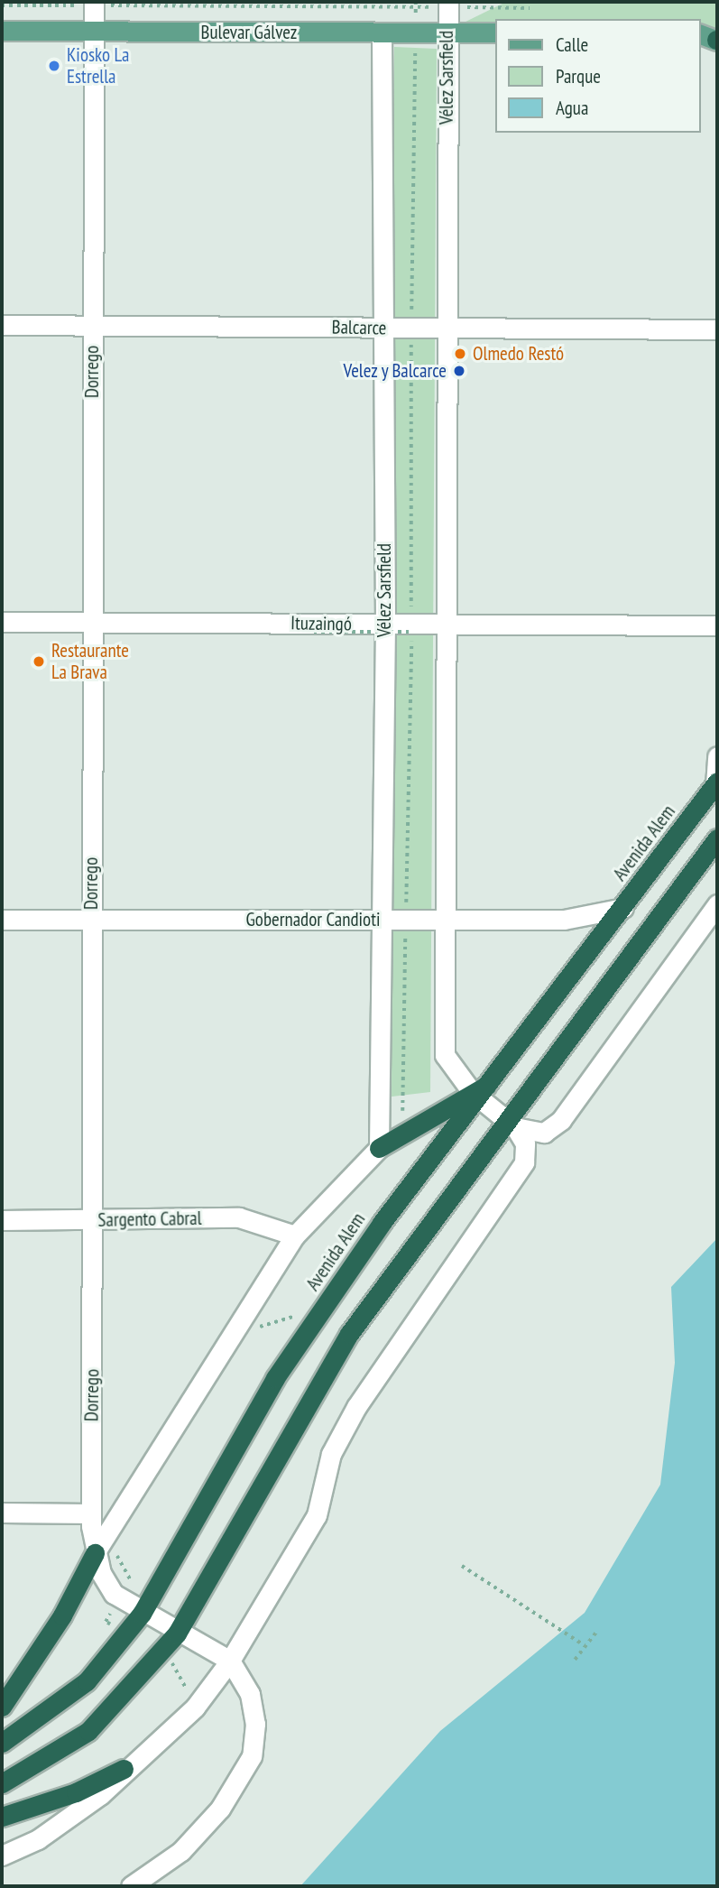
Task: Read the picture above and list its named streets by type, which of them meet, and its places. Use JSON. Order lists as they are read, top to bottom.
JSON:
{
  "streets": {
    "highway": ["Avenida Alem"],
    "main road": ["Bulevar Gálvez"],
    "street": [
      "Vélez Sarsfield",
      "Balcarce",
      "Dorrego",
      "Ituzaingó",
      "Gobernador Candioti",
      "Sargento Cabral"
    ]
  },
  "crossings": [
    ["Bulevar Gálvez", "Vélez Sarsfield"],
    ["Bulevar Gálvez", "Dorrego"],
    ["Vélez Sarsfield", "Balcarce"],
    ["Vélez Sarsfield", "Ituzaingó"],
    ["Vélez Sarsfield", "Avenida Alem"],
    ["Vélez Sarsfield", "Gobernador Candioti"],
    ["Balcarce", "Dorrego"],
    ["Dorrego", "Ituzaingó"],
    ["Dorrego", "Avenida Alem"],
    ["Dorrego", "Gobernador Candioti"],
    ["Dorrego", "Sargento Cabral"],
    ["Avenida Alem", "Gobernador Candioti"],
    ["Avenida Alem", "Sargento Cabral"]
  ],
  "places": [
    "Kiosko La Estrella",
    "Olmedo Restó",
    "Velez y Balcarce",
    "Restaurante La Brava"
  ],
  "legend": ["Calle", "Parque", "Agua"]
}
